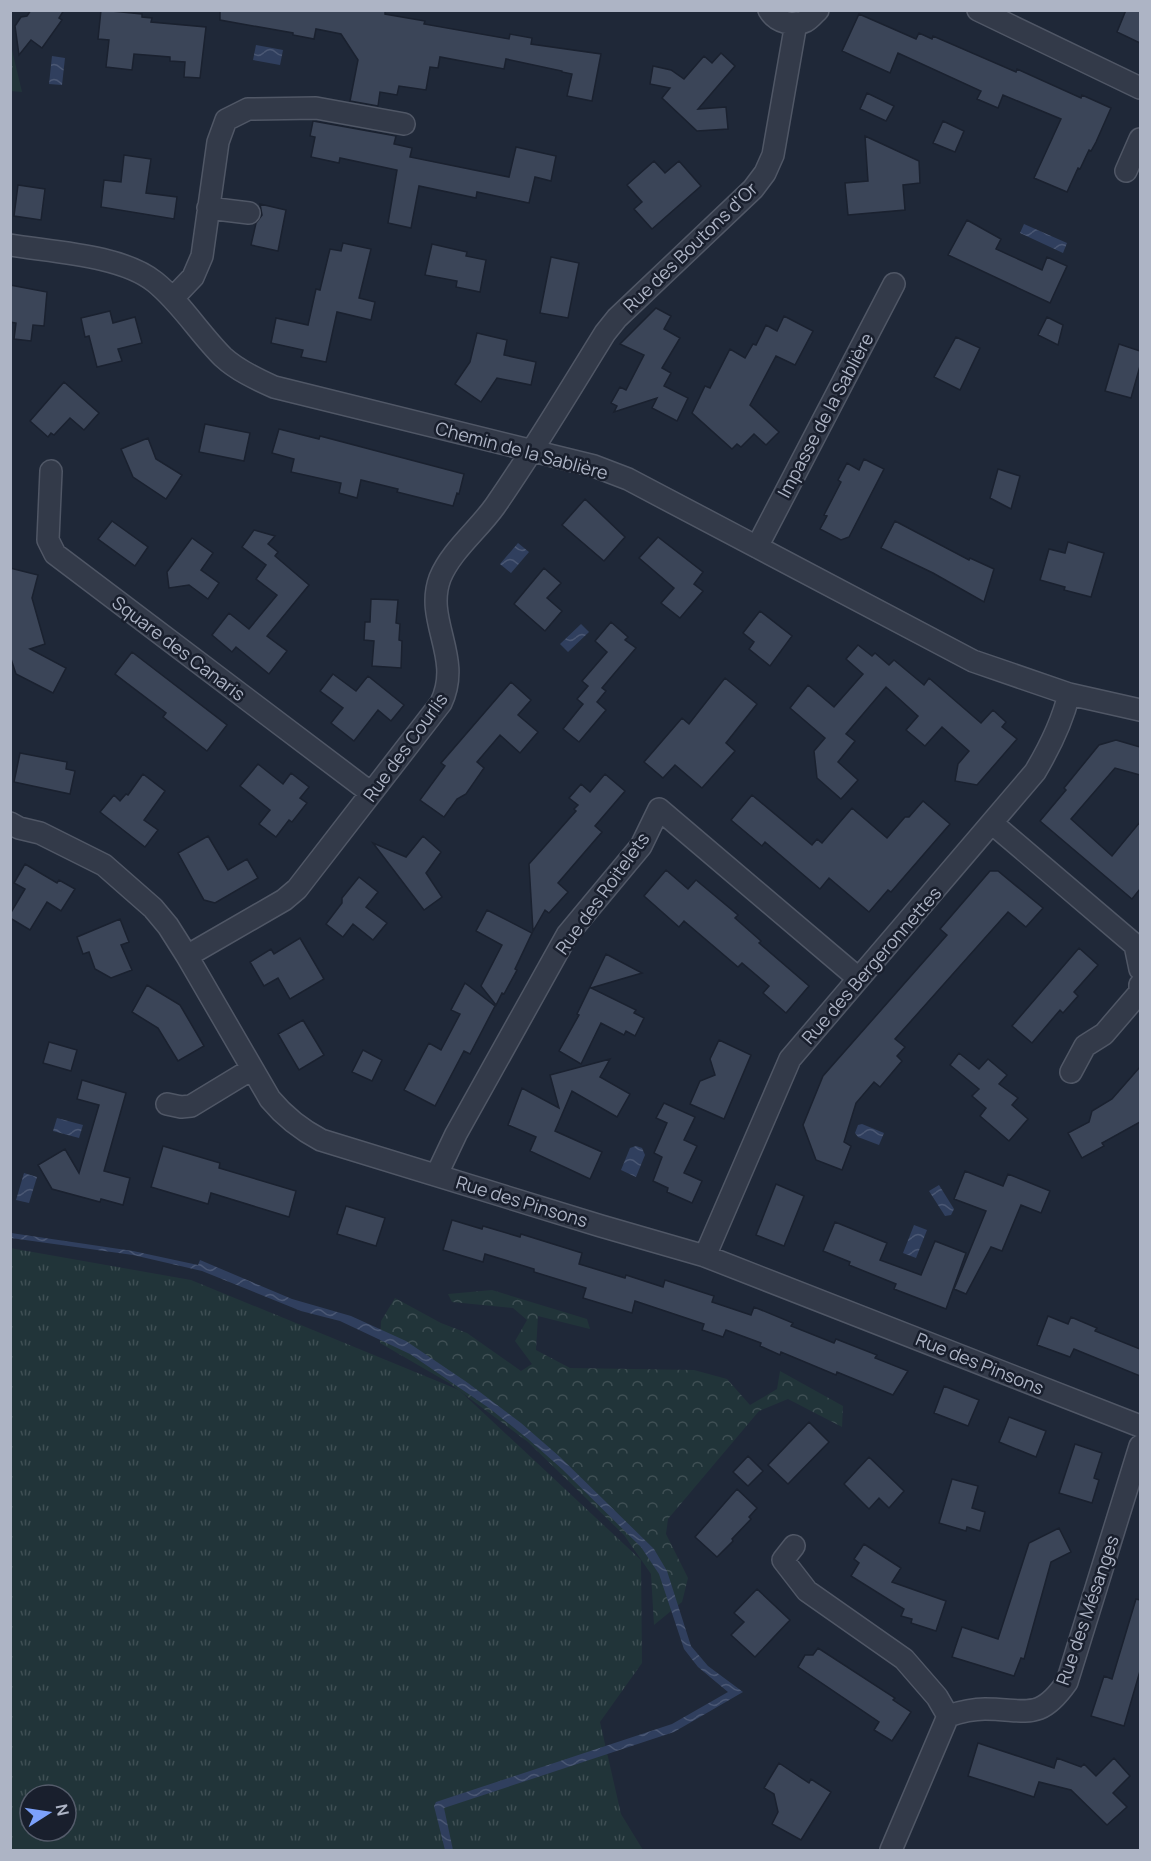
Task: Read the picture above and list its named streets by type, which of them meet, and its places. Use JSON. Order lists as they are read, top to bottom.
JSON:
{
  "streets": {
    "street": [
      "Rue des Boutons d'Or",
      "Impasse de la Sablière",
      "Chemin de la Sablière",
      "Square des Canaris",
      "Rue des Courlis",
      "Rue des Roitelets",
      "Rue des Bergeronnettes",
      "Rue des Pinsons",
      "Rue des Mésanges"
    ]
  },
  "crossings": [
    ["Rue des Boutons d'Or", "Chemin de la Sablière"],
    ["Rue des Boutons d'Or", "Rue des Courlis"],
    ["Impasse de la Sablière", "Chemin de la Sablière"],
    ["Chemin de la Sablière", "Rue des Courlis"],
    ["Chemin de la Sablière", "Rue des Bergeronnettes"],
    ["Square des Canaris", "Rue des Courlis"],
    ["Rue des Courlis", "Rue des Pinsons"],
    ["Rue des Roitelets", "Rue des Bergeronnettes"],
    ["Rue des Roitelets", "Rue des Pinsons"],
    ["Rue des Bergeronnettes", "Rue des Pinsons"]
  ],
  "north": "right"
}
